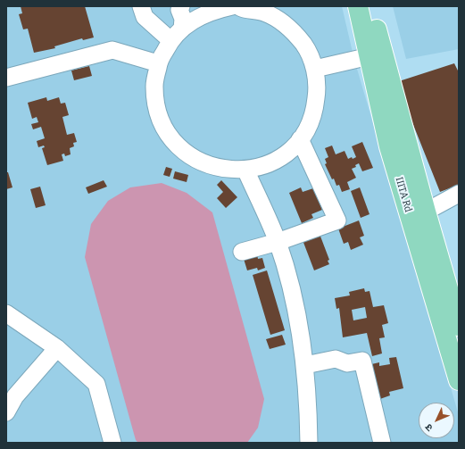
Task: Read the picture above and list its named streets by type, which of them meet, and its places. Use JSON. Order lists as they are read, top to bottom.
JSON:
{
  "streets": {
    "main road": ["IIITA Rd"]
  },
  "north": "bottom left"
}
